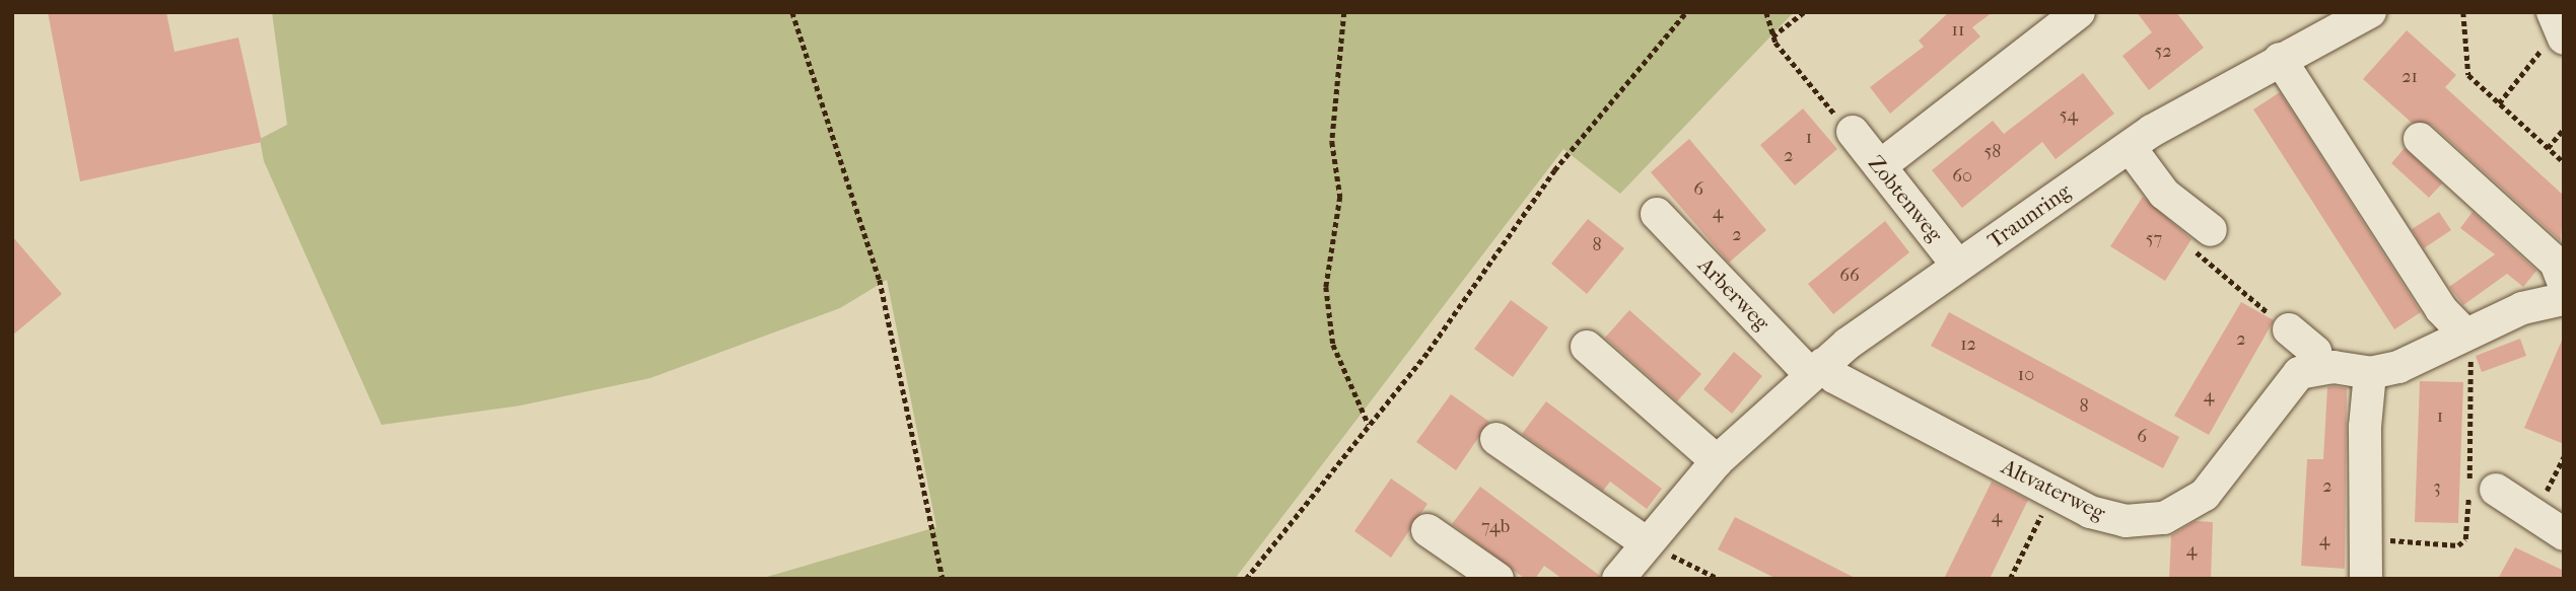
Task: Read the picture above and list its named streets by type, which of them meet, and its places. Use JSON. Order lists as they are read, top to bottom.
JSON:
{
  "streets": {
    "street": [
      "Zobtenweg",
      "Traunring",
      "Arberweg",
      "Altvaterweg"
    ]
  },
  "crossings": [
    ["Zobtenweg", "Traunring"],
    ["Traunring", "Arberweg"],
    ["Traunring", "Altvaterweg"],
    ["Arberweg", "Altvaterweg"]
  ],
  "house_numbers": [
    "11",
    "52",
    "21",
    "54",
    "1",
    "58",
    "2",
    "60",
    "6",
    "4",
    "2",
    "57",
    "8",
    "66",
    "2",
    "12",
    "10",
    "4",
    "8",
    "1",
    "6",
    "2",
    "3",
    "4",
    "74b",
    "4",
    "4"
  ]
}
